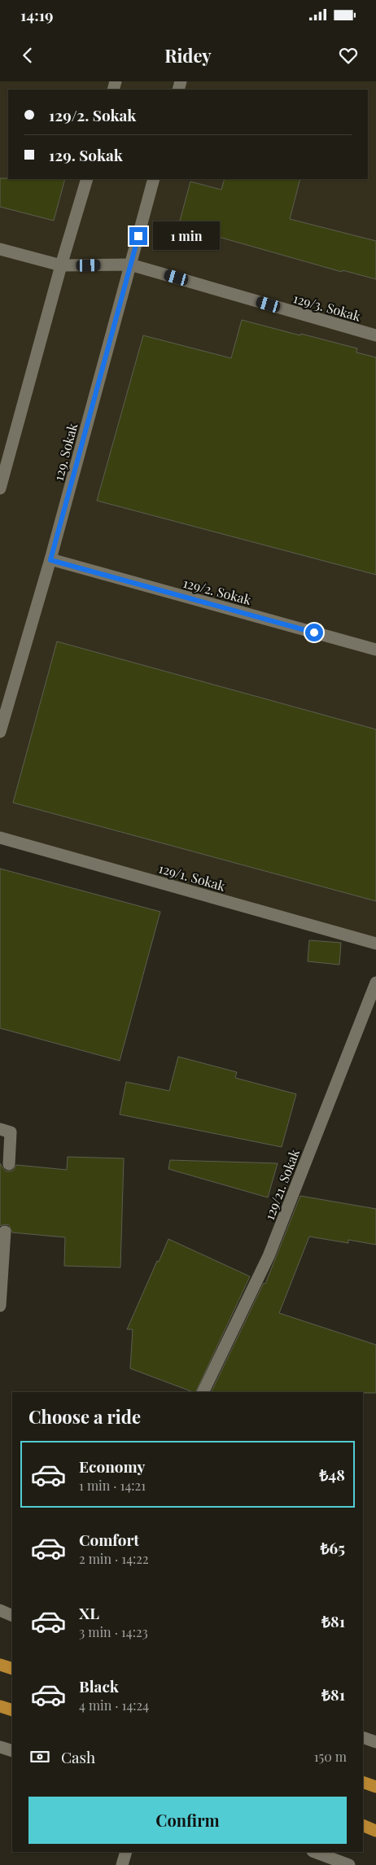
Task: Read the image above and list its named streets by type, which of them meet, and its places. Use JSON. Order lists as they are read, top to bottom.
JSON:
{
  "streets": {
    "street": [
      "129/3. Sokak",
      "129. Sokak",
      "129/2. Sokak",
      "129/1. Sokak",
      "129/21. Sokak"
    ]
  },
  "crossings": [
    ["129/3. Sokak", "129. Sokak"],
    ["129. Sokak", "129/2. Sokak"]
  ],
  "page": {
    "status": "14:19",
    "header": "Ridey",
    "banner": ["129/2. Sokak", "129. Sokak"],
    "bubble": "1 min",
    "heading": "Choose a ride",
    "list": [
      {
        "name": "Economy",
        "note": "1 min · 14:21",
        "value": "₺48"
      },
      {
        "name": "Comfort",
        "note": "2 min · 14:22",
        "value": "₺65"
      },
      {
        "name": "XL",
        "note": "3 min · 14:23",
        "value": "₺81"
      },
      {
        "name": "Black",
        "note": "4 min · 14:24",
        "value": "₺81"
      }
    ],
    "pay": ["Cash", "150 m"],
    "buttons": "Confirm"
  }
}
